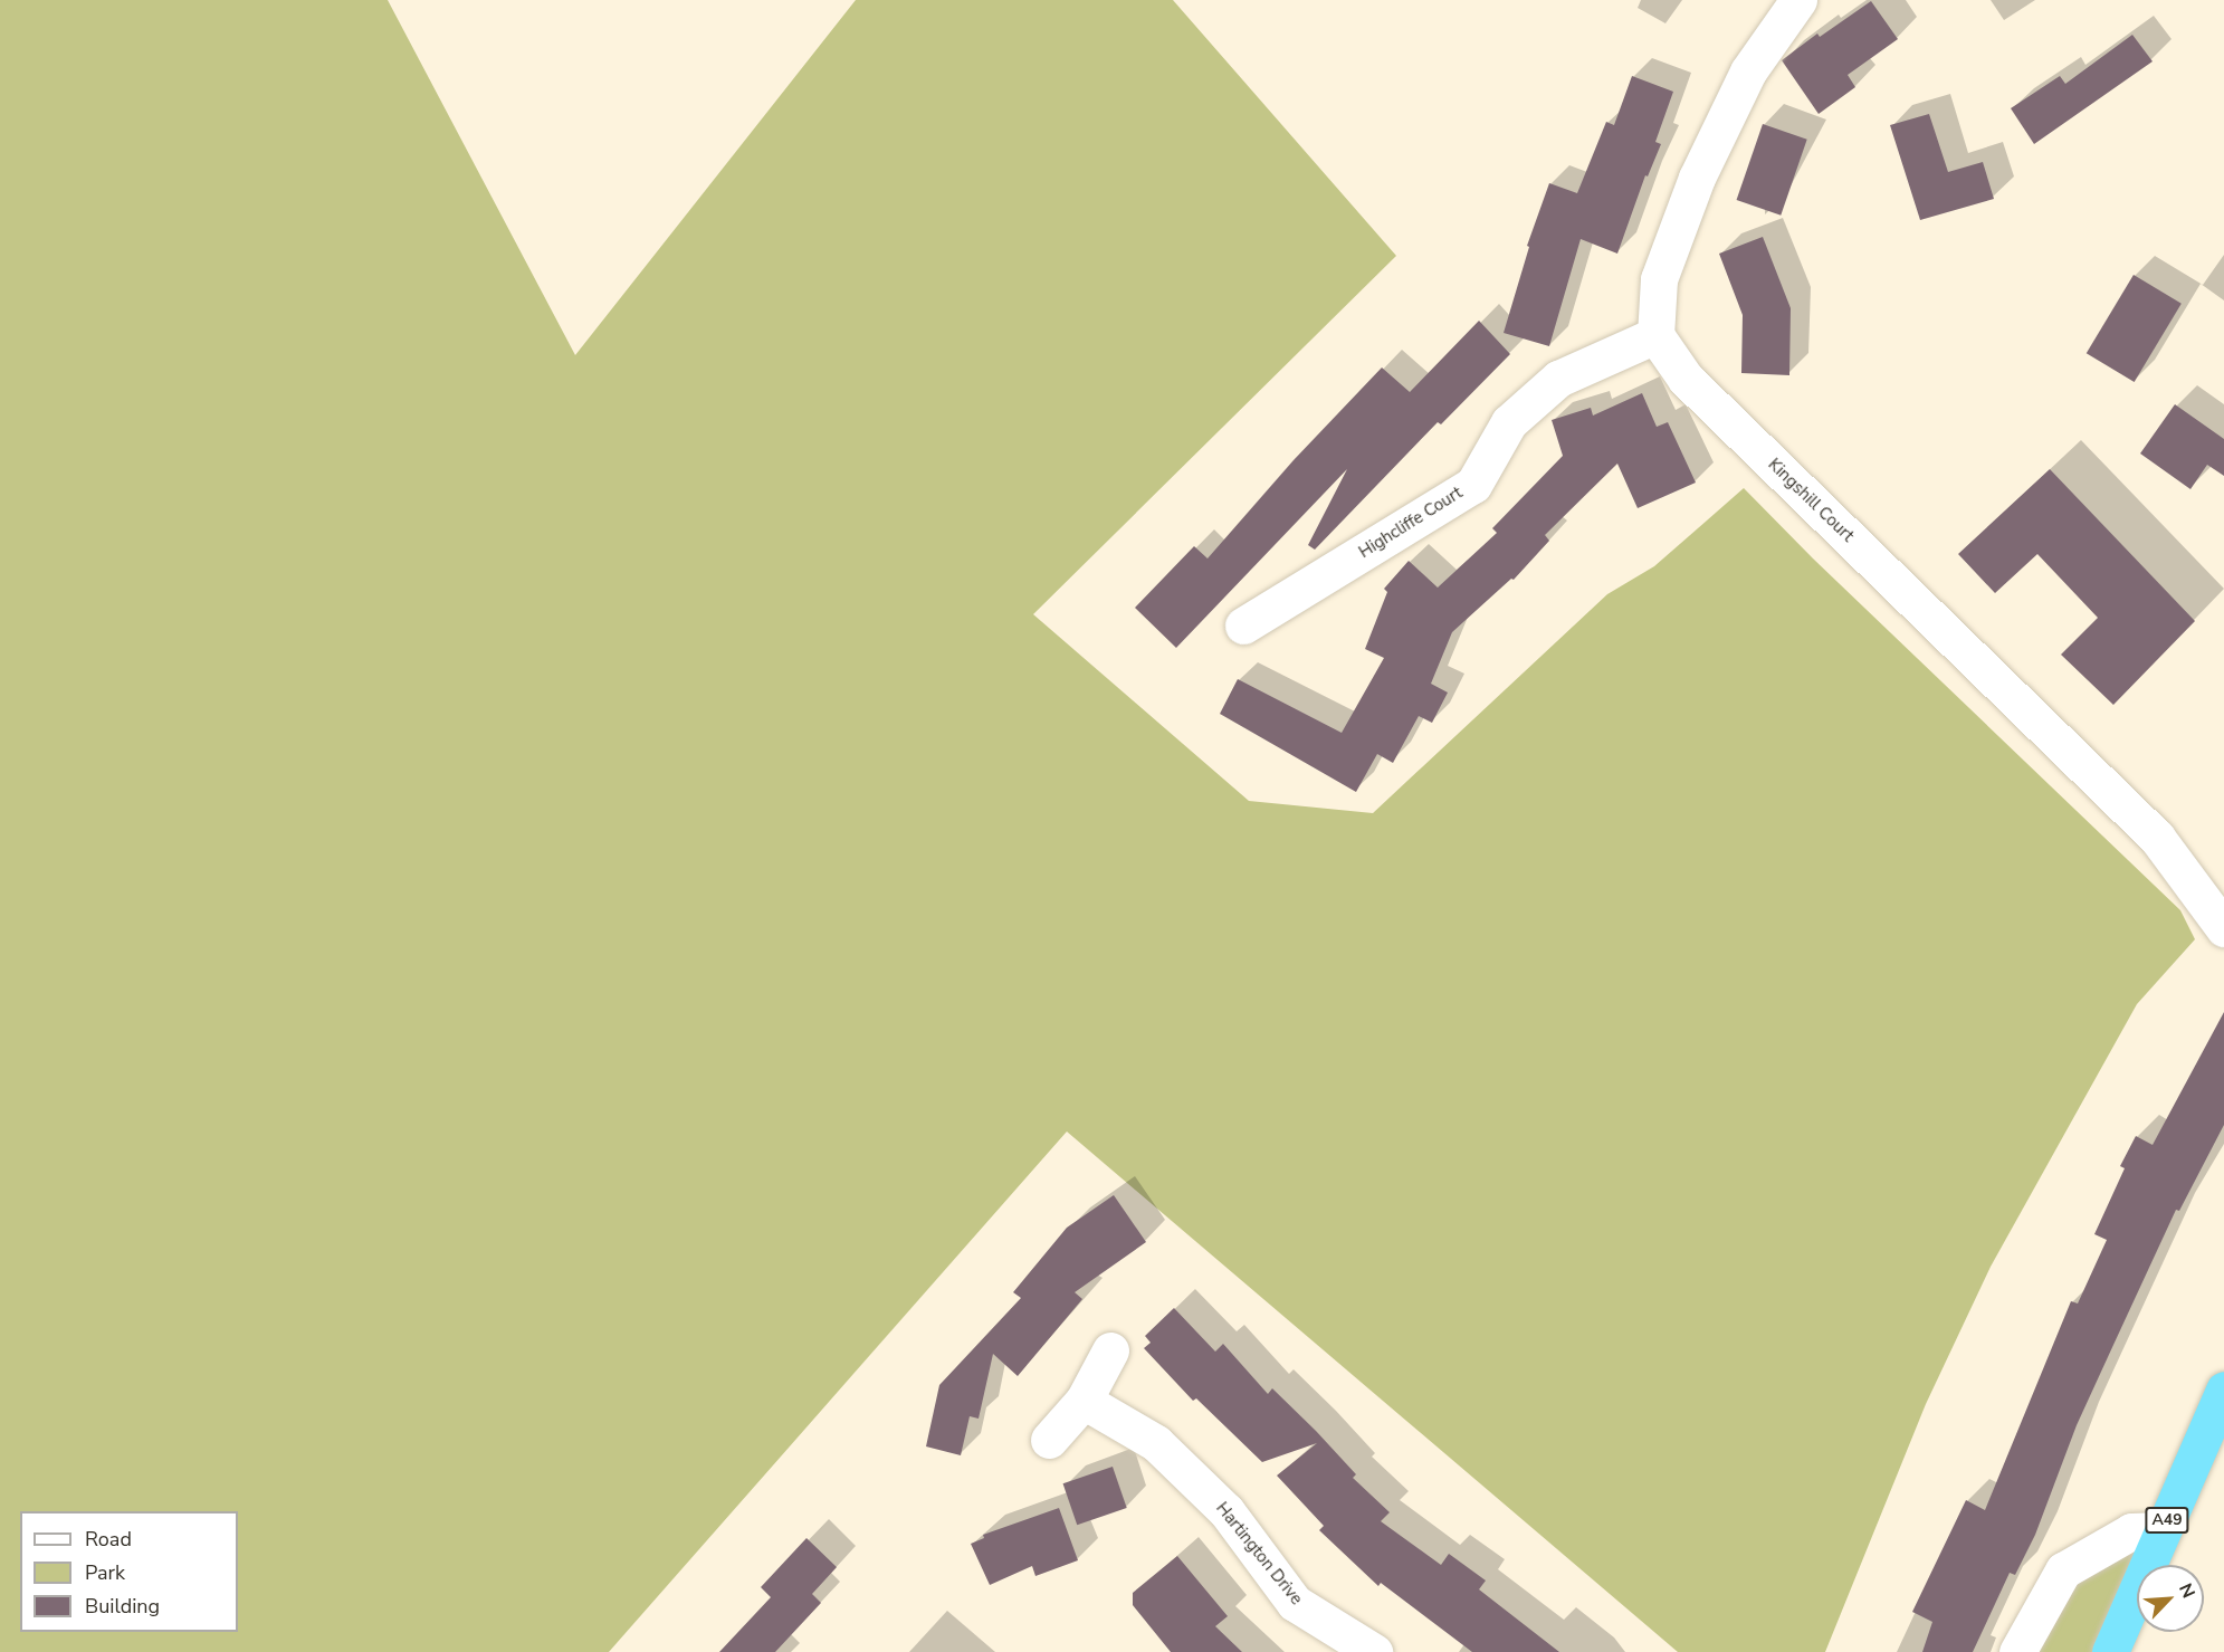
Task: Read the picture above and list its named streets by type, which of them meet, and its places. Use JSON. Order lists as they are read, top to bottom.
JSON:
{
  "streets": {
    "highway": ["A49"],
    "street": ["Kingshill Court", "Highcliffe Court", "Hartington Drive"]
  },
  "crossings": [
    ["Kingshill Court", "Highcliffe Court"]
  ],
  "legend": ["Road", "Park", "Building"],
  "north": "top right"
}
